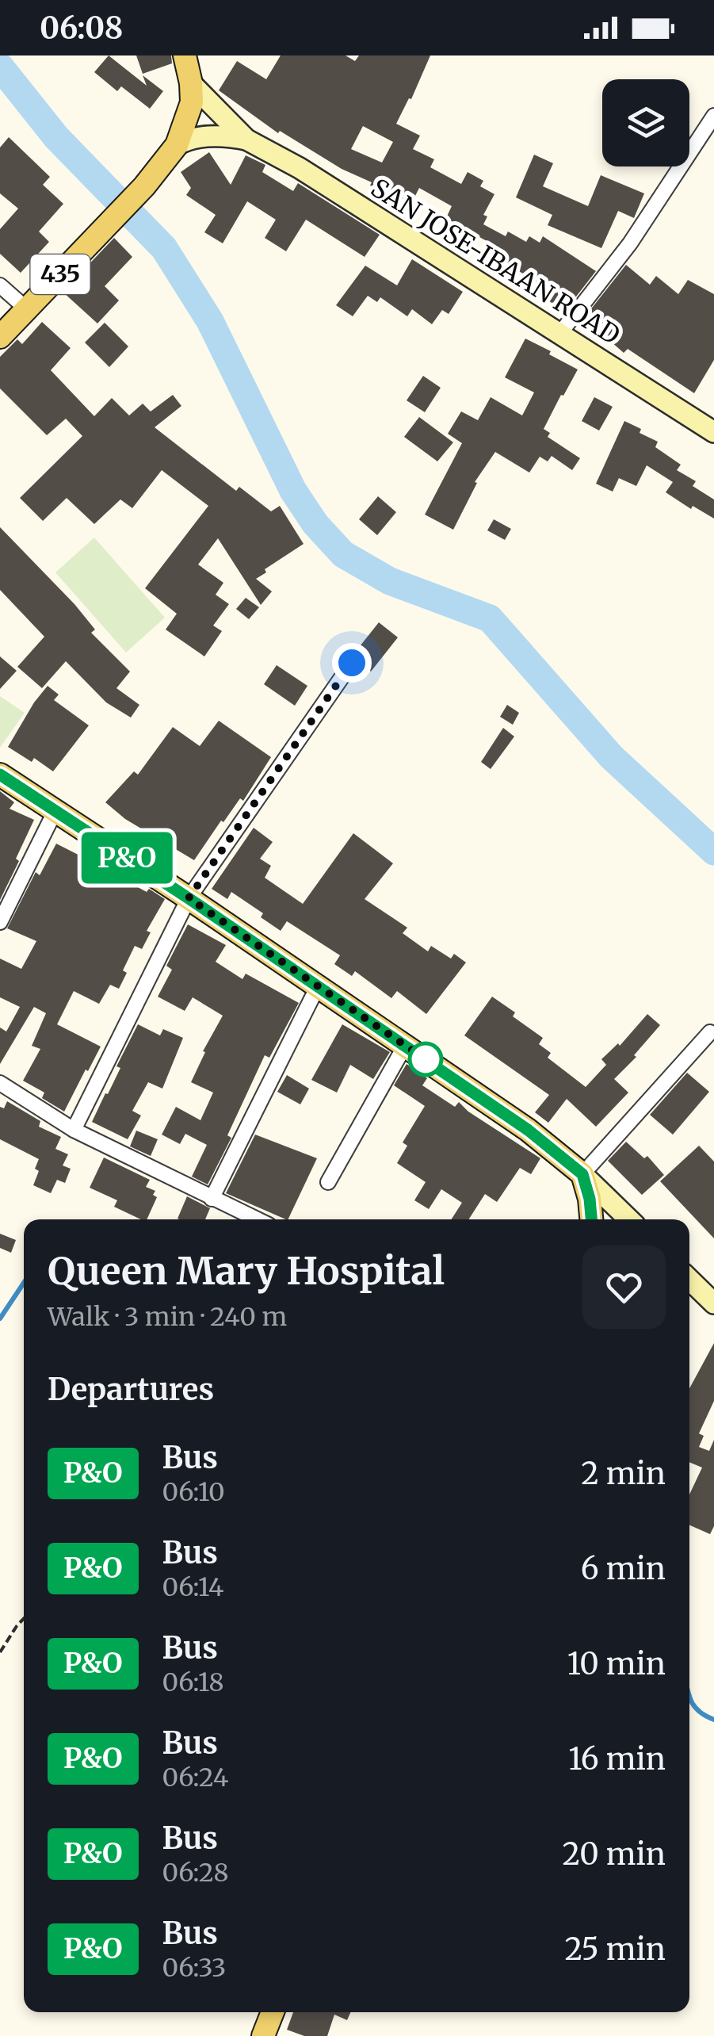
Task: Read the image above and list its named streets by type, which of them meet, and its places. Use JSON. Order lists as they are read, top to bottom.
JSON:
{
  "streets": {
    "main road": ["SAN JOSE-IBAAN ROAD", "435"]
  },
  "crossings": [
    ["SAN JOSE-IBAAN ROAD", "435"]
  ],
  "lines": ["bus line P&O"],
  "page": {
    "status": "06:08",
    "on_map": "P&O",
    "heading": [
      ["Queen Mary Hospital", "Walk · 3 min · 240 m"],
      "Departures"
    ],
    "list": [
      {
        "mark": "P&O",
        "name": "Bus",
        "note": "06:10",
        "value": "2 min"
      },
      {
        "mark": "P&O",
        "name": "Bus",
        "note": "06:14",
        "value": "6 min"
      },
      {
        "mark": "P&O",
        "name": "Bus",
        "note": "06:18",
        "value": "10 min"
      },
      {
        "mark": "P&O",
        "name": "Bus",
        "note": "06:24",
        "value": "16 min"
      },
      {
        "mark": "P&O",
        "name": "Bus",
        "note": "06:28",
        "value": "20 min"
      },
      {
        "mark": "P&O",
        "name": "Bus",
        "note": "06:33",
        "value": "25 min"
      }
    ]
  }
}
